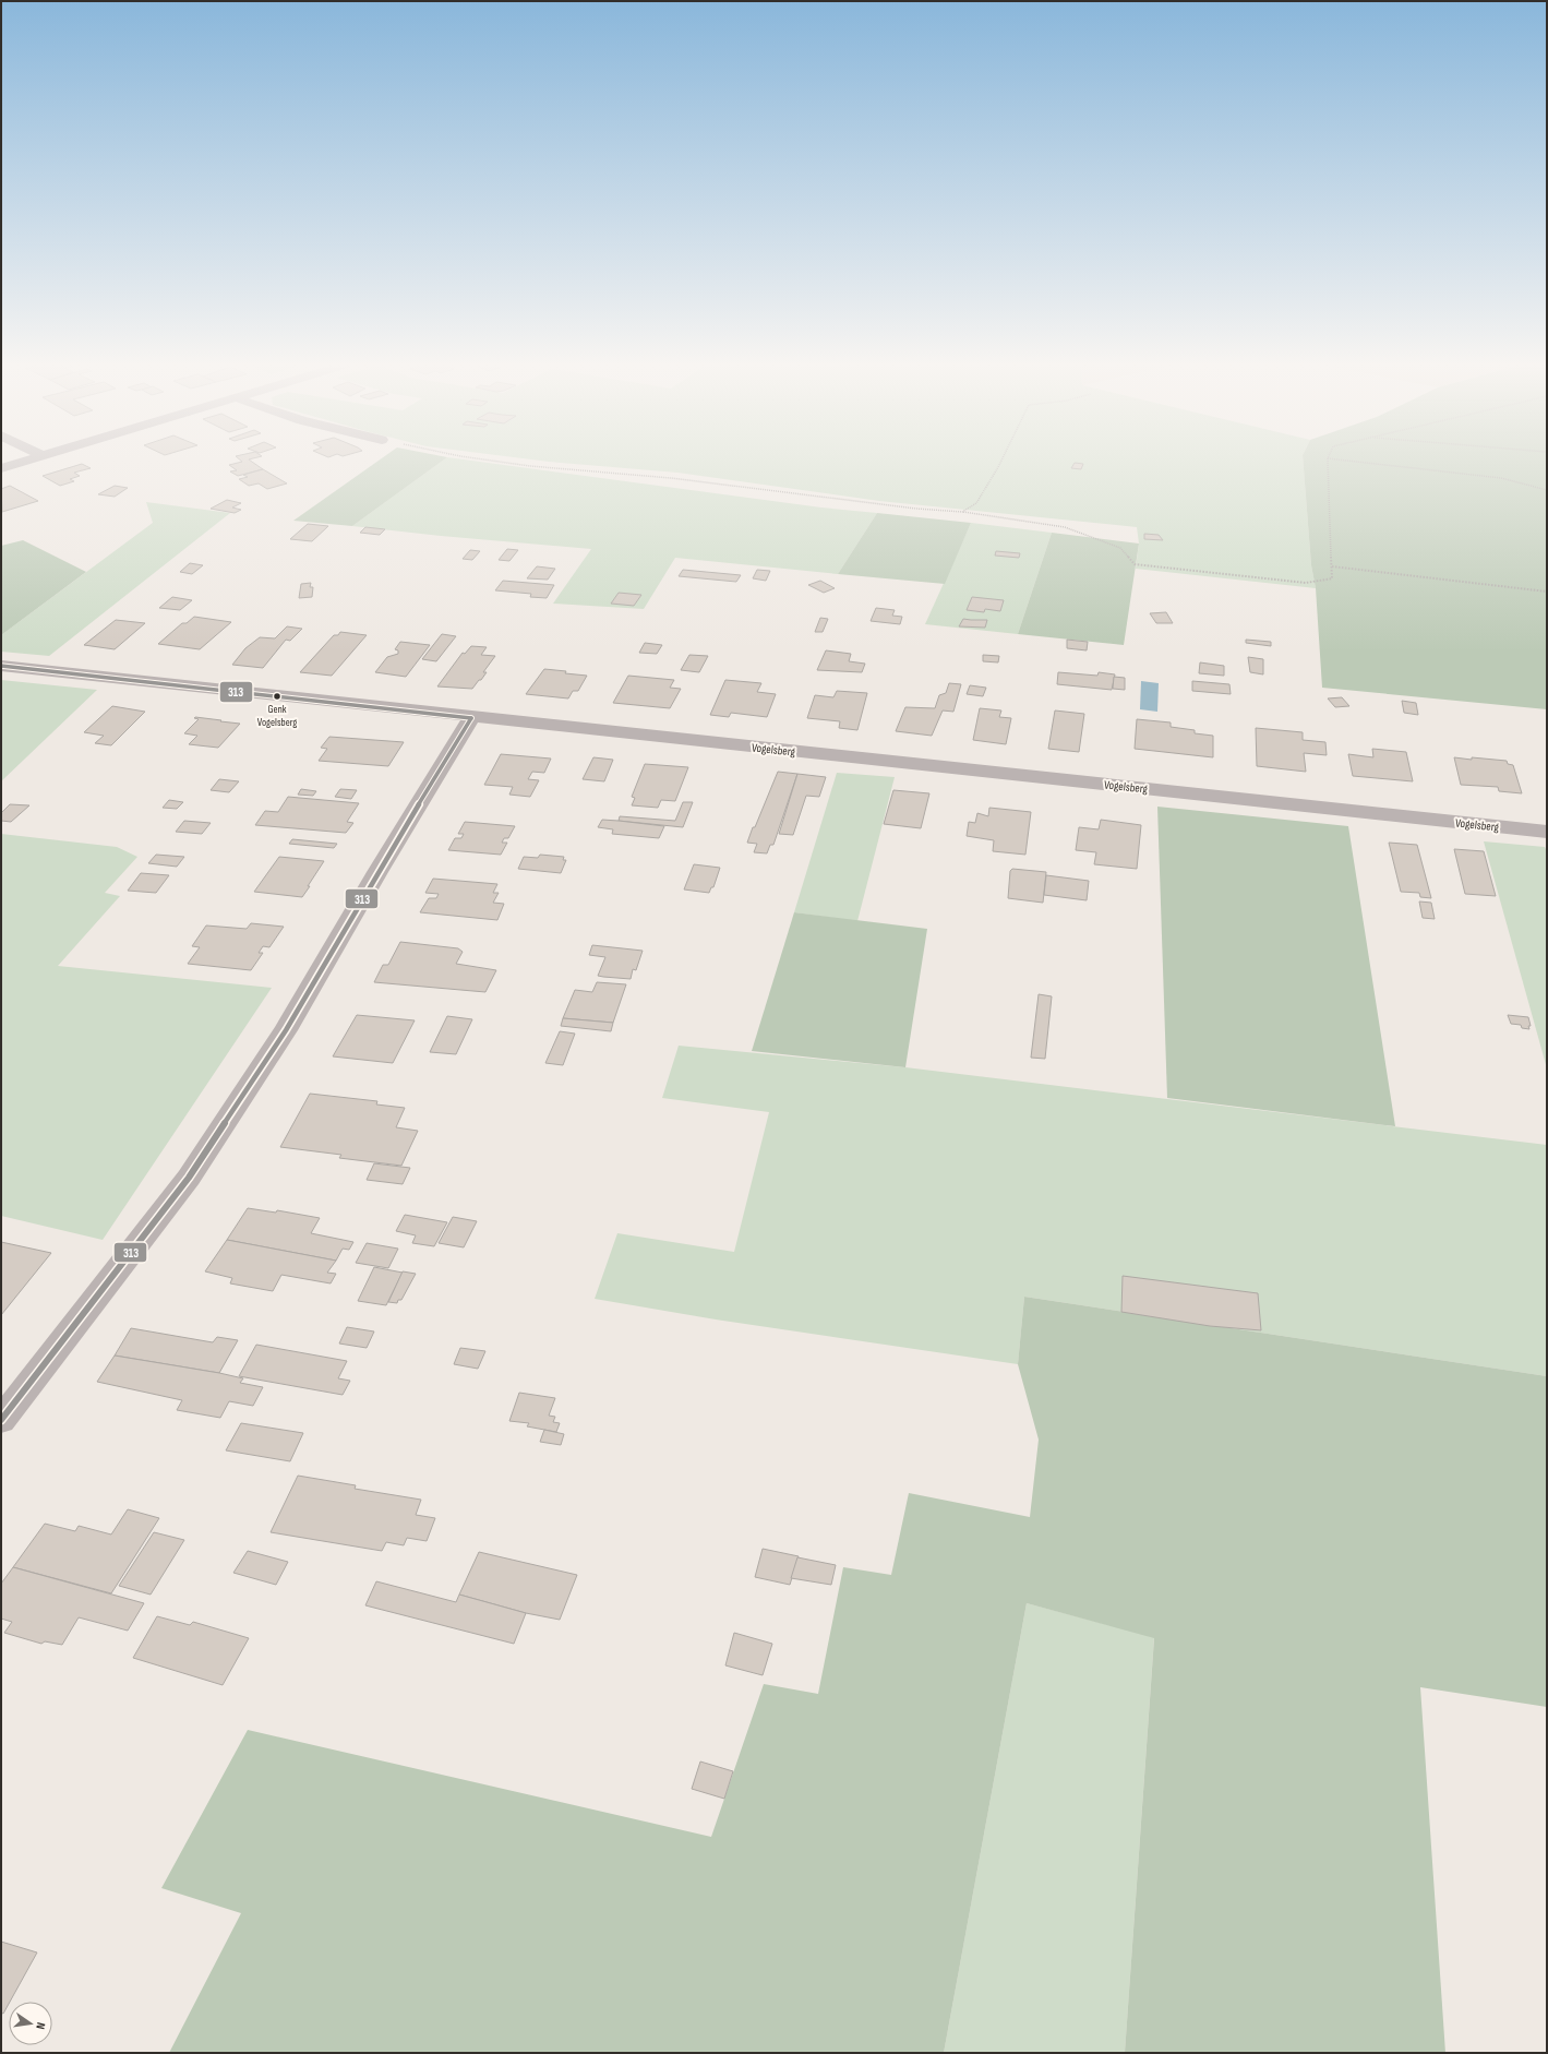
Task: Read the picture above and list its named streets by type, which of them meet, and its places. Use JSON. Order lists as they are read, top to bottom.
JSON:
{
  "streets": {
    "street": ["Vogelsberg"]
  },
  "places": ["Genk Vogelsberg"],
  "lines": ["transit line 313"],
  "north": "right"
}
